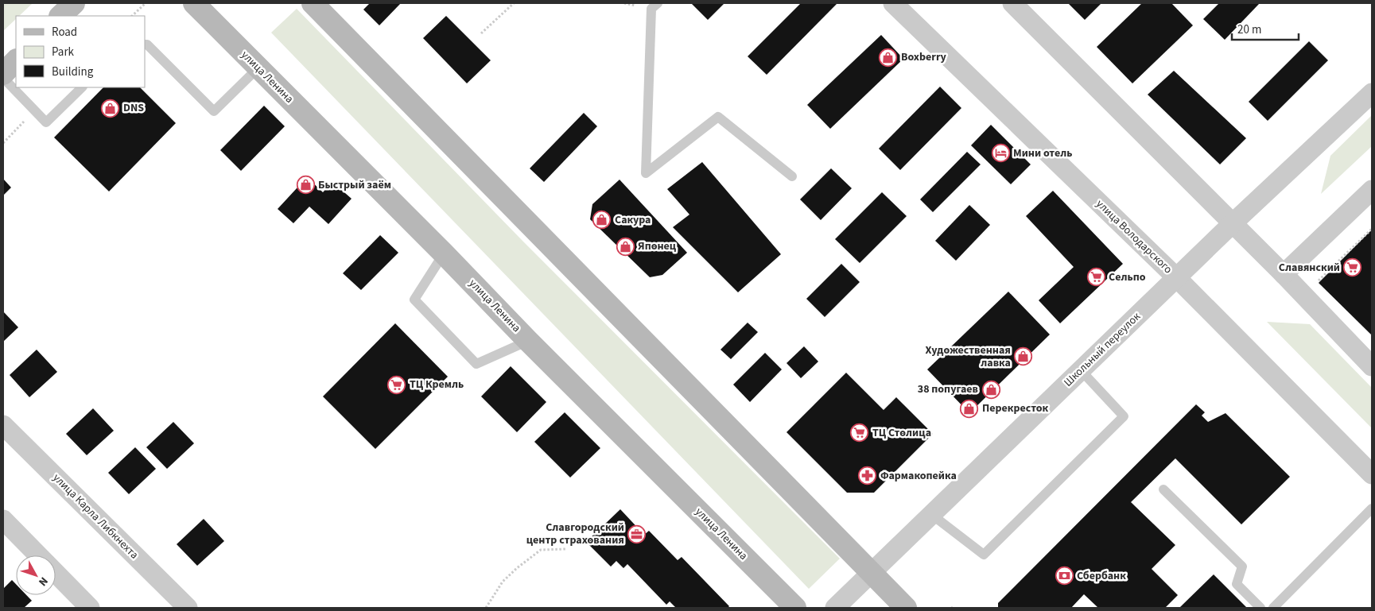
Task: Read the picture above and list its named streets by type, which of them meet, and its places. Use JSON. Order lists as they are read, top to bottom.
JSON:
{
  "streets": {
    "street": [
      "улица Ленина",
      "улица Володарского",
      "Школьный переулок",
      "улица Карла Либкнехта"
    ]
  },
  "crossings": [
    ["улица Володарского", "Школьный переулок"]
  ],
  "places": {
    "shop": [
      "Boxberry",
      "DNS",
      "Быстрый заём",
      "Сакура",
      "Японец",
      "Художественная лавка",
      "38 попугаев",
      "Перекресток"
    ],
    "hotel": ["Мини отель"],
    "supermarket": [
      "Славянский",
      "Сельпо",
      "ТЦ Кремль",
      "ТЦ Столица"
    ],
    "pharmacy": ["Фармакопейка"],
    "office": ["Славгородский центр страхования"],
    "bank": ["Сбербанк"]
  },
  "legend": ["Road", "Park", "Building"],
  "scale_bar": "20 m",
  "north": "bottom right"
}
